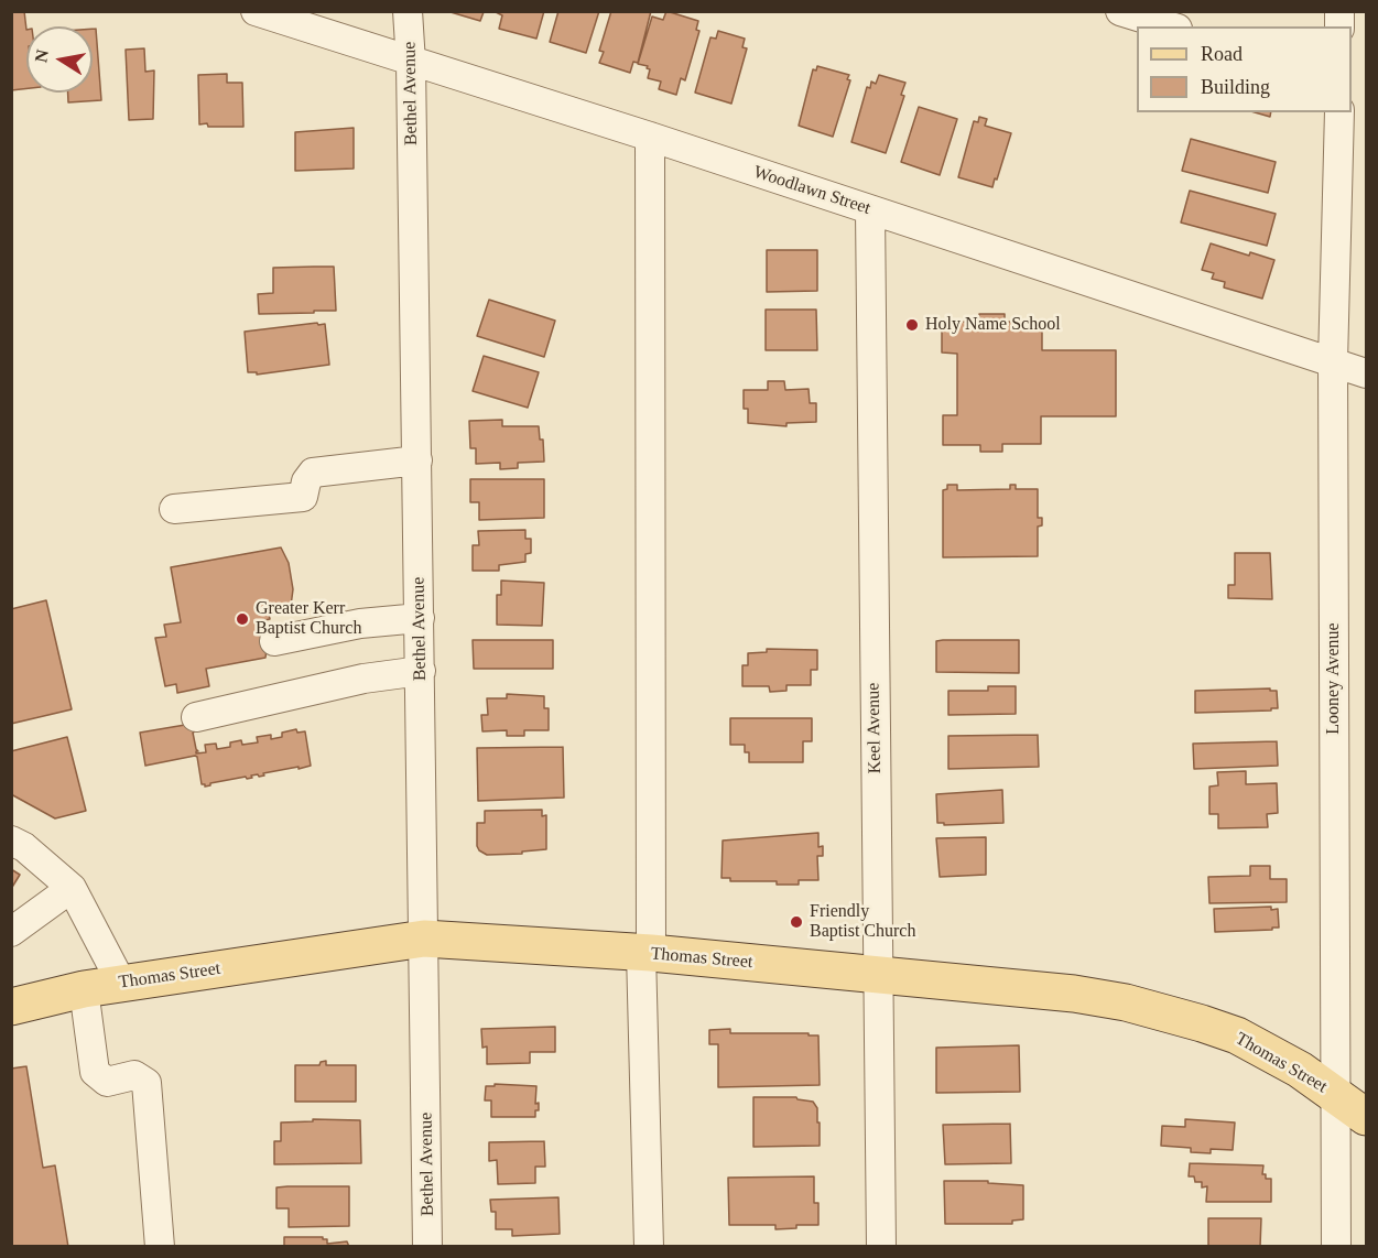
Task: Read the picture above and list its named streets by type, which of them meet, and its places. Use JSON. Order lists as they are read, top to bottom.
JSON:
{
  "streets": {
    "main road": ["Thomas Street"],
    "street": [
      "Bethel Avenue",
      "Woodlawn Street",
      "Looney Avenue",
      "Keel Avenue"
    ]
  },
  "crossings": [
    ["Bethel Avenue", "Woodlawn Street"],
    ["Bethel Avenue", "Thomas Street"],
    ["Woodlawn Street", "Looney Avenue"],
    ["Woodlawn Street", "Keel Avenue"],
    ["Looney Avenue", "Thomas Street"],
    ["Keel Avenue", "Thomas Street"]
  ],
  "places": ["Holy Name School", "Greater Kerr Baptist Church", "Friendly Baptist Church"],
  "legend": ["Road", "Building"],
  "north": "left"
}
